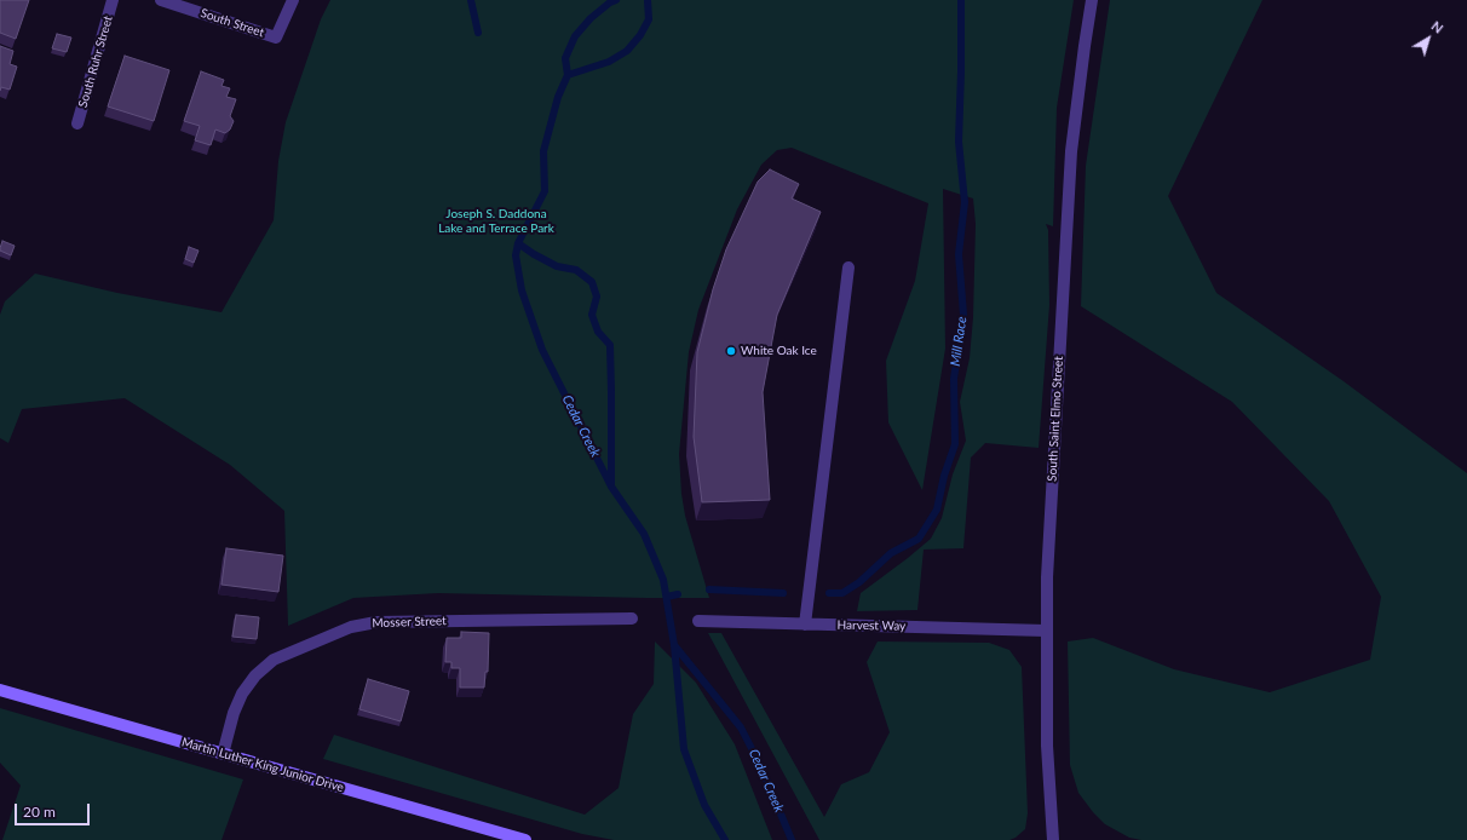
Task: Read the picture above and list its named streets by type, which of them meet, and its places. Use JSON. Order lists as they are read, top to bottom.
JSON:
{
  "streets": {
    "main road": ["Martin Luther King Junior Drive"],
    "street": [
      "South Street",
      "South Ruhr Street",
      "South Saint Elmo Street",
      "Mosser Street",
      "Harvest Way"
    ]
  },
  "crossings": [
    ["South Saint Elmo Street", "Harvest Way"],
    ["Mosser Street", "Martin Luther King Junior Drive"]
  ],
  "water": ["Mill Race", "Cedar Creek"],
  "parks": ["Joseph S. Daddona Lake and Terrace Park"],
  "places": ["White Oak Ice"],
  "scale_bar": "20 m",
  "north": "top right"
}
